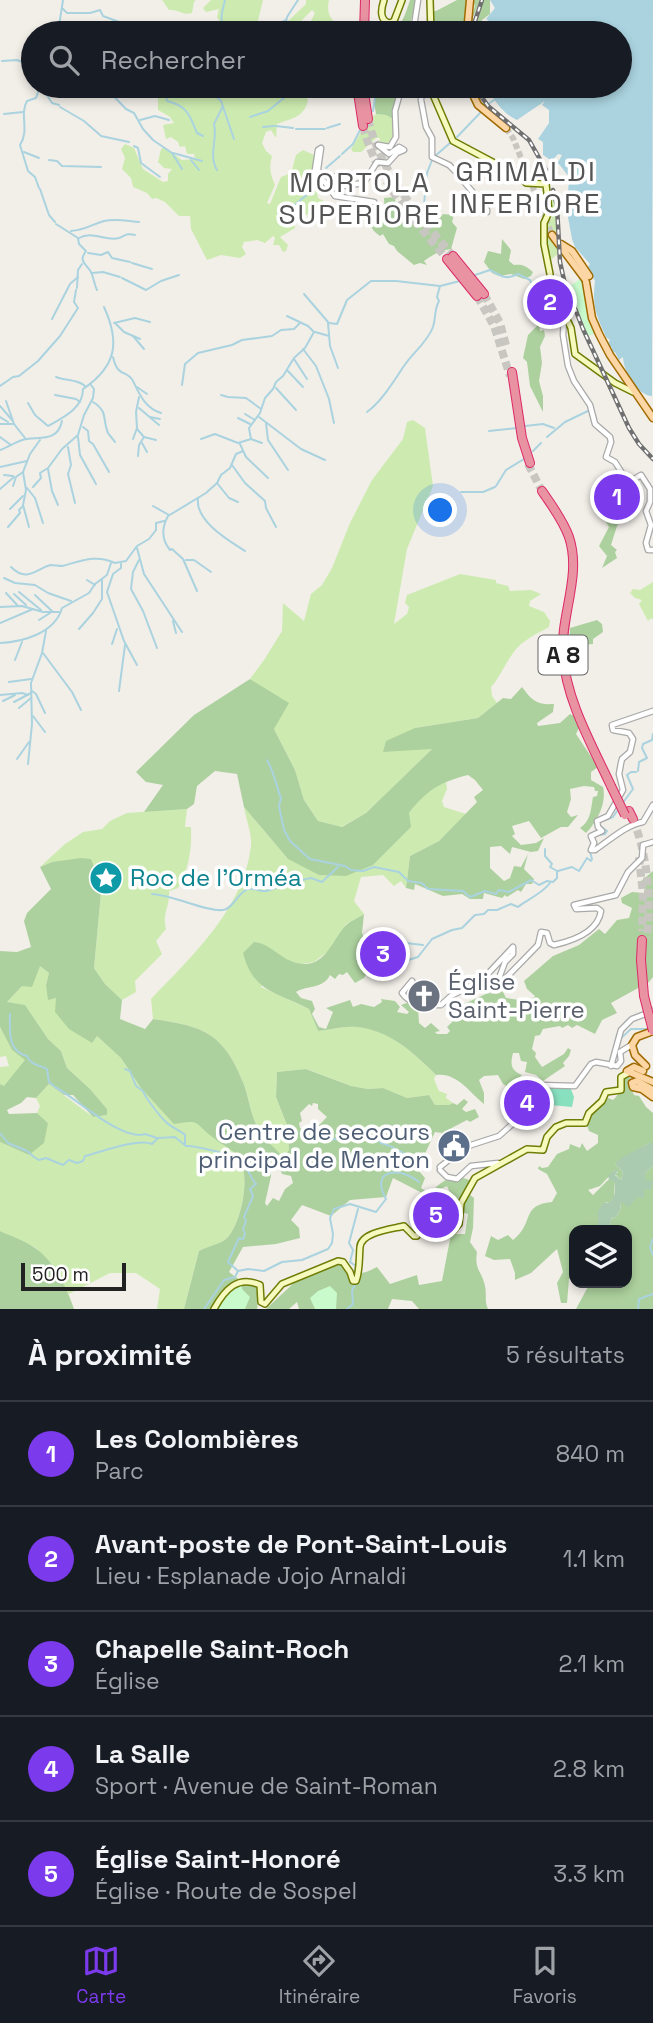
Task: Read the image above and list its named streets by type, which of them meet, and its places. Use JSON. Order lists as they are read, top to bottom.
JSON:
{
  "streets": {
    "highway": ["A 8"]
  },
  "districts": ["GRIMALDI INFERIORE", "MORTOLA SUPERIORE"],
  "places": {
    "place": ["Roc de l'Orméa"],
    "church": ["Église Saint-Pierre"],
    "public building": ["Centre de secours principal de Menton"]
  },
  "scale_bar": "500 m",
  "page": {
    "search": "Rechercher",
    "pins": [
      "2",
      "1",
      "3",
      "4",
      "5"
    ],
    "scale": "500 m",
    "heading": ["À proximité", "5 résultats"],
    "list": [
      {
        "mark": "1",
        "name": "Les Colombières",
        "note": "Parc",
        "value": "840 m"
      },
      {
        "mark": "2",
        "name": "Avant-poste de Pont-Saint-Louis",
        "note": "Lieu · Esplanade Jojo Arnaldi",
        "value": "1.1 km"
      },
      {
        "mark": "3",
        "name": "Chapelle Saint-Roch",
        "note": "Église",
        "value": "2.1 km"
      },
      {
        "mark": "4",
        "name": "La Salle",
        "note": "Sport · Avenue de Saint-Roman",
        "value": "2.8 km"
      },
      {
        "mark": "5",
        "name": "Église Saint-Honoré",
        "note": "Église · Route de Sospel",
        "value": "3.3 km"
      }
    ],
    "nav": ["Carte", "Itinéraire", "Favoris"]
  }
}
